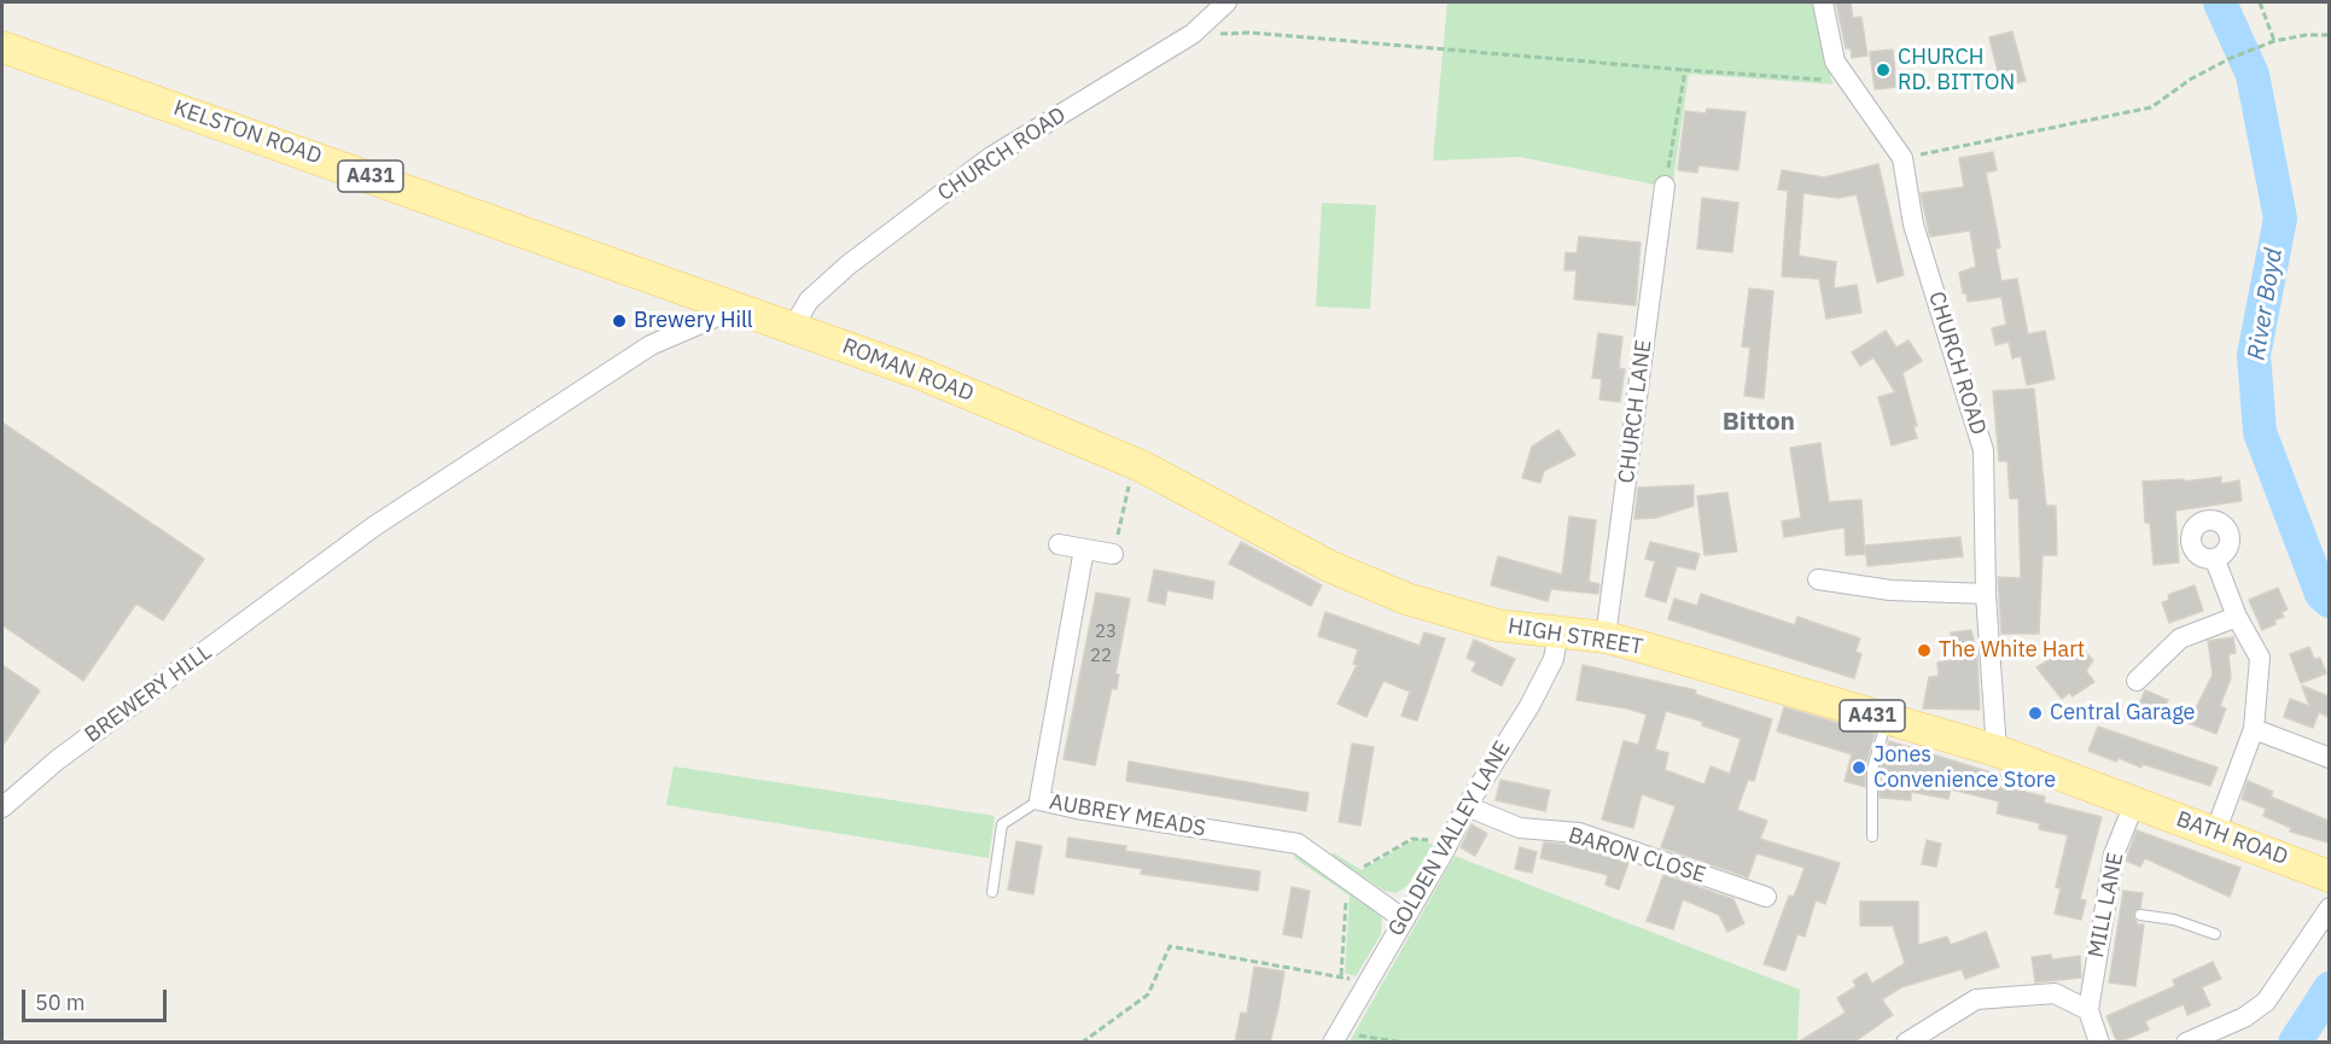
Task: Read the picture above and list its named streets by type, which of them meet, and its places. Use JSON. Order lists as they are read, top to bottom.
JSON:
{
  "streets": {
    "main road": [
      "KELSTON ROAD",
      "A431",
      "ROMAN ROAD",
      "HIGH STREET",
      "BATH ROAD"
    ],
    "street": [
      "CHURCH ROAD",
      "CHURCH LANE",
      "BREWERY HILL",
      "AUBREY MEADS",
      "GOLDEN VALLEY LANE",
      "BARON CLOSE",
      "MILL LANE"
    ]
  },
  "crossings": [
    ["KELSTON ROAD", "ROMAN ROAD"],
    ["KELSTON ROAD", "BREWERY HILL"],
    ["CHURCH ROAD", "ROMAN ROAD"],
    ["CHURCH ROAD", "HIGH STREET"],
    ["ROMAN ROAD", "HIGH STREET"],
    ["ROMAN ROAD", "BREWERY HILL"],
    ["CHURCH LANE", "HIGH STREET"],
    ["HIGH STREET", "GOLDEN VALLEY LANE"],
    ["HIGH STREET", "BATH ROAD"],
    ["HIGH STREET", "MILL LANE"],
    ["AUBREY MEADS", "GOLDEN VALLEY LANE"],
    ["GOLDEN VALLEY LANE", "BARON CLOSE"],
    ["BATH ROAD", "MILL LANE"]
  ],
  "districts": ["Bitton"],
  "water": ["River Boyd"],
  "places": [
    "CHURCH RD. BITTON",
    "Brewery Hill",
    "The White Hart",
    "Central Garage",
    "Jones Convenience Store"
  ],
  "house_numbers": ["23", "22"],
  "scale_bar": "50 m"
}
